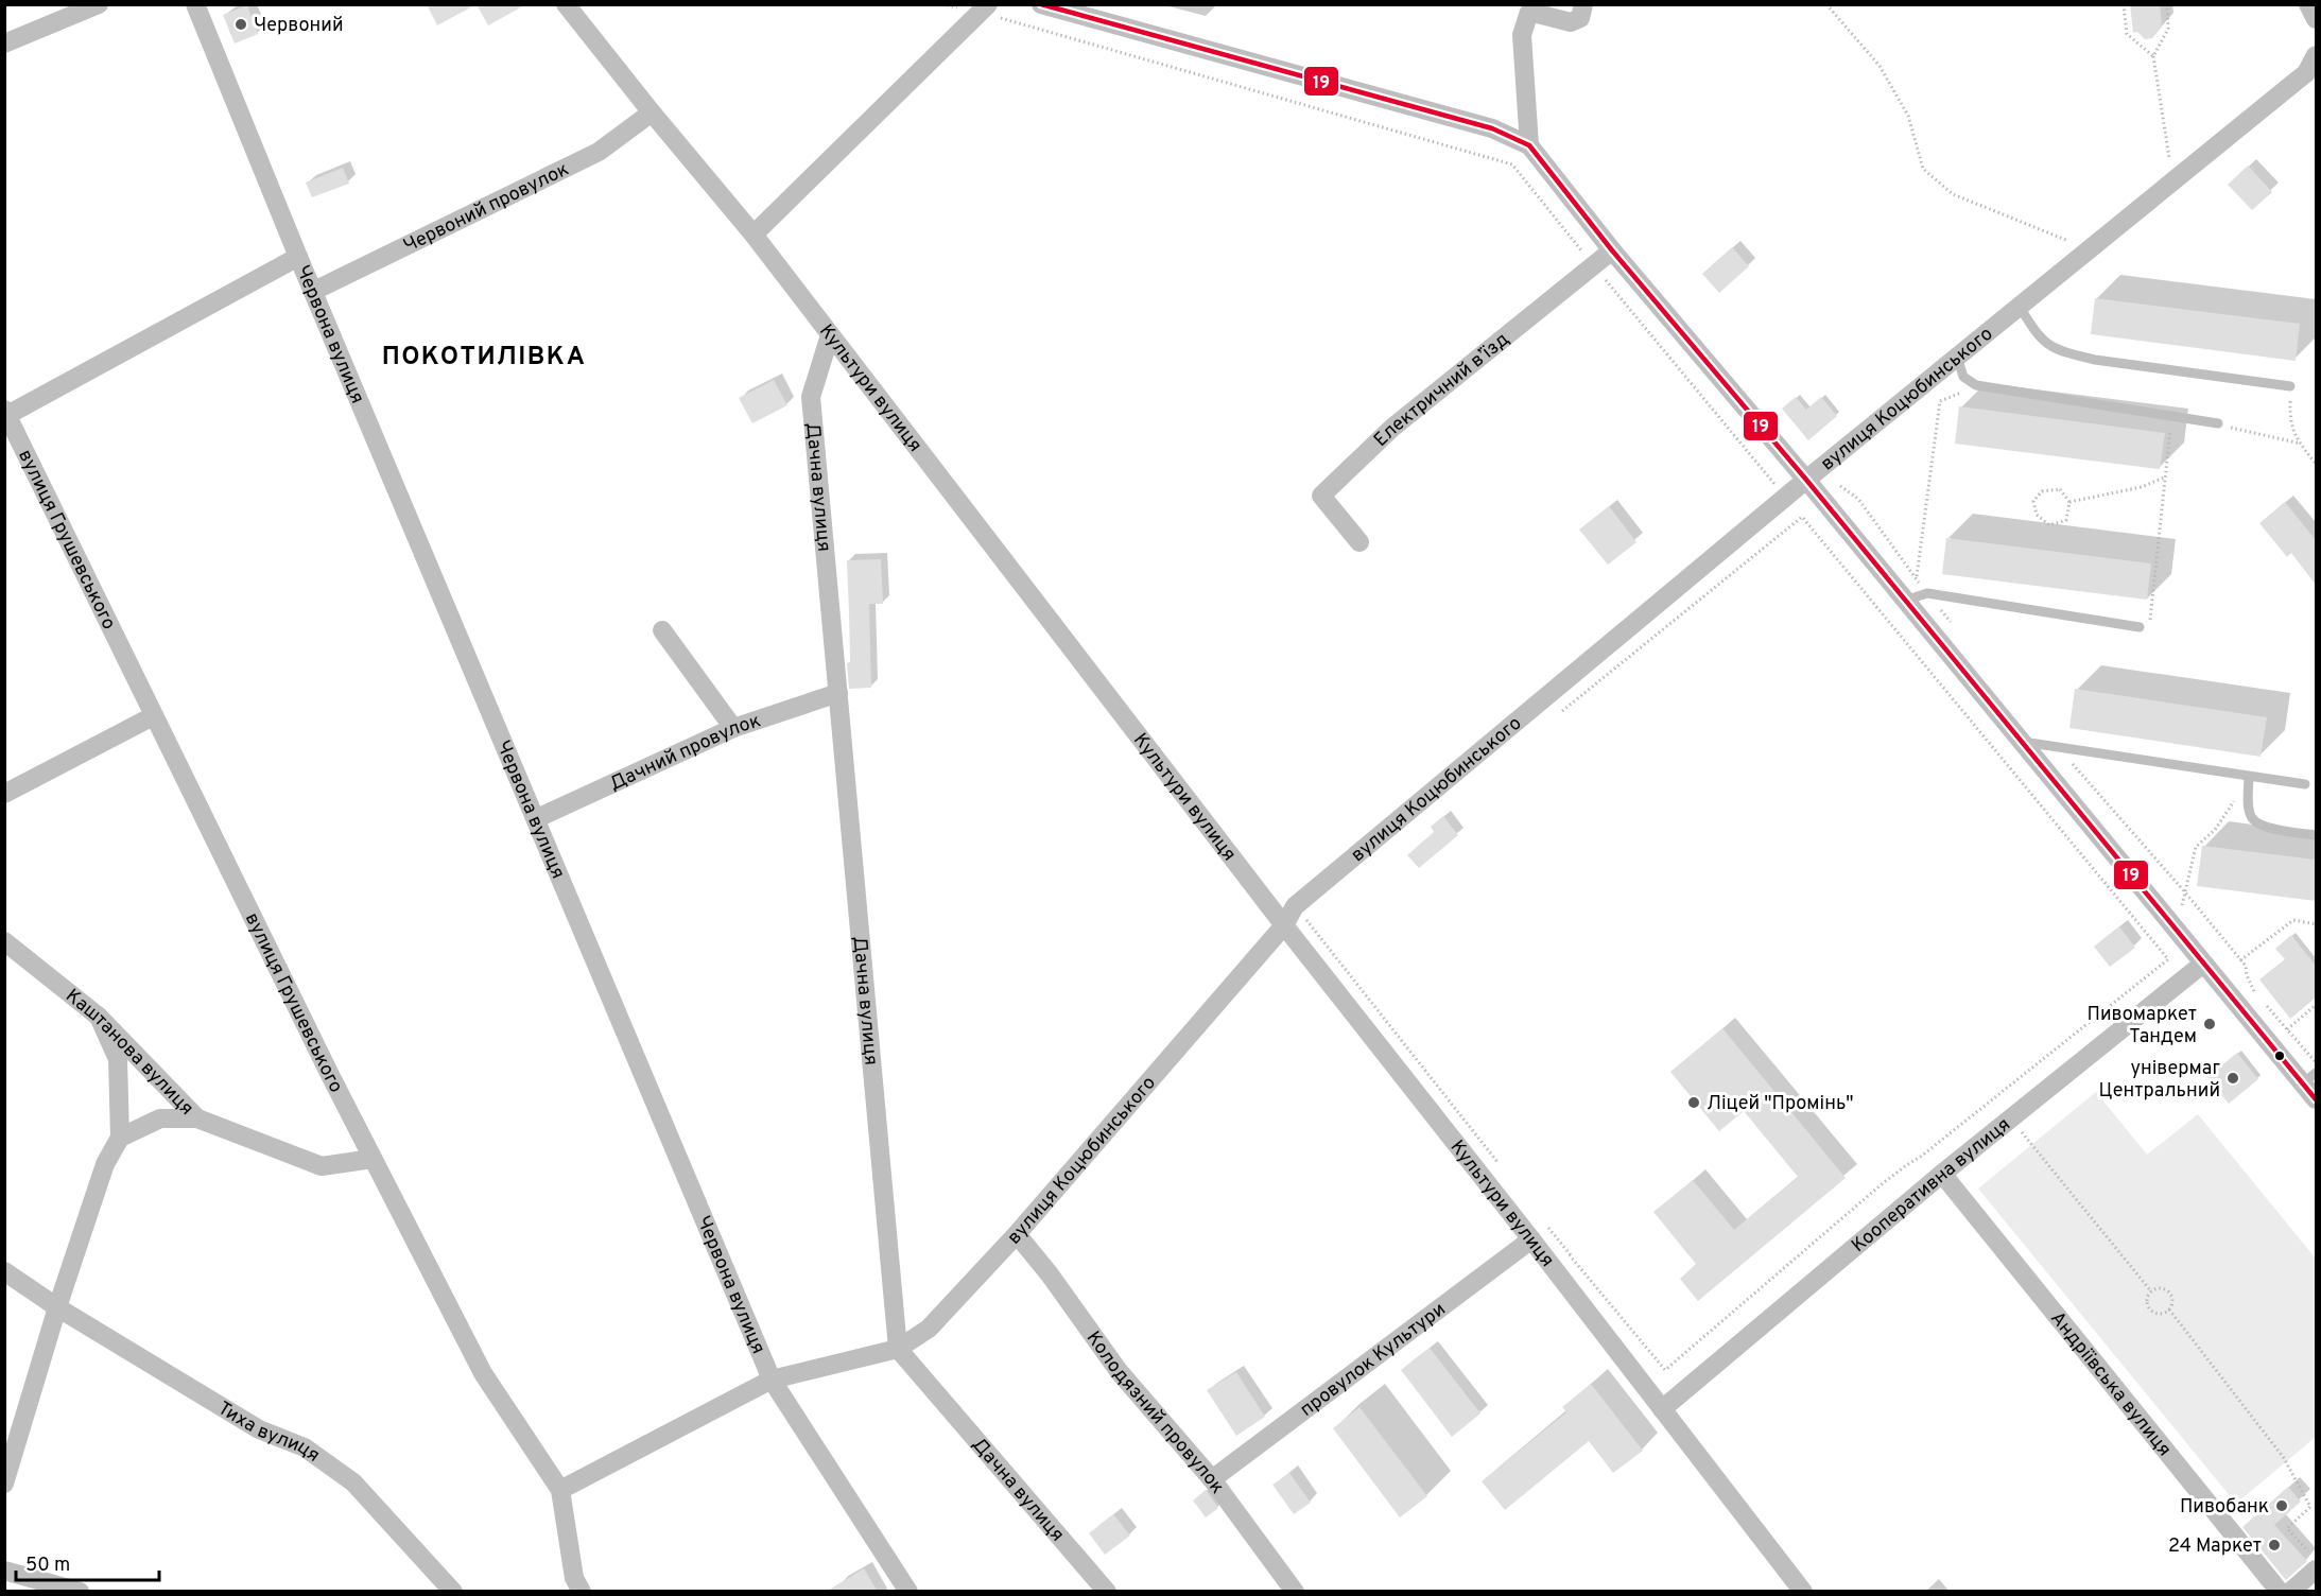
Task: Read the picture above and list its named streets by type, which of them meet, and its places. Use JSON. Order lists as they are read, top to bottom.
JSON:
{
  "streets": {
    "street": [
      "Червоний провулок",
      "Червона вулиця",
      "Культури вулиця",
      "Електричний в’їзд",
      "вулиця Коцюбинського",
      "Дачна вулиця",
      "вулиця Грушевського",
      "Дачний провулок",
      "Каштанова вулиця",
      "Кооперативна вулиця",
      "провулок Культури",
      "Андріївська вулиця",
      "Колодязний провулок",
      "Тиха вулиця"
    ]
  },
  "crossings": [
    ["Червоний провулок", "Червона вулиця"],
    ["Червоний провулок", "Культури вулиця"],
    ["Червона вулиця", "вулиця Коцюбинського"],
    ["Червона вулиця", "Дачний провулок"],
    ["Культури вулиця", "вулиця Коцюбинського"],
    ["Культури вулиця", "Дачна вулиця"],
    ["Культури вулиця", "Кооперативна вулиця"],
    ["Культури вулиця", "провулок Культури"],
    ["вулиця Коцюбинського", "Дачна вулиця"],
    ["вулиця Коцюбинського", "вулиця Грушевського"],
    ["вулиця Коцюбинського", "Колодязний провулок"],
    ["Дачна вулиця", "Дачний провулок"],
    ["вулиця Грушевського", "Каштанова вулиця"],
    ["Кооперативна вулиця", "Андріївська вулиця"],
    ["провулок Культури", "Колодязний провулок"]
  ],
  "districts": ["ПОКОТИЛІВКА"],
  "places": [
    "Червоний",
    "Пивомаркет Тандем",
    "універмаг Центральний",
    "Ліцей \"Промінь\"",
    "Пивобанк",
    "24 Маркет"
  ],
  "lines": ["transit line 19"],
  "scale_bar": "50 m"
}
